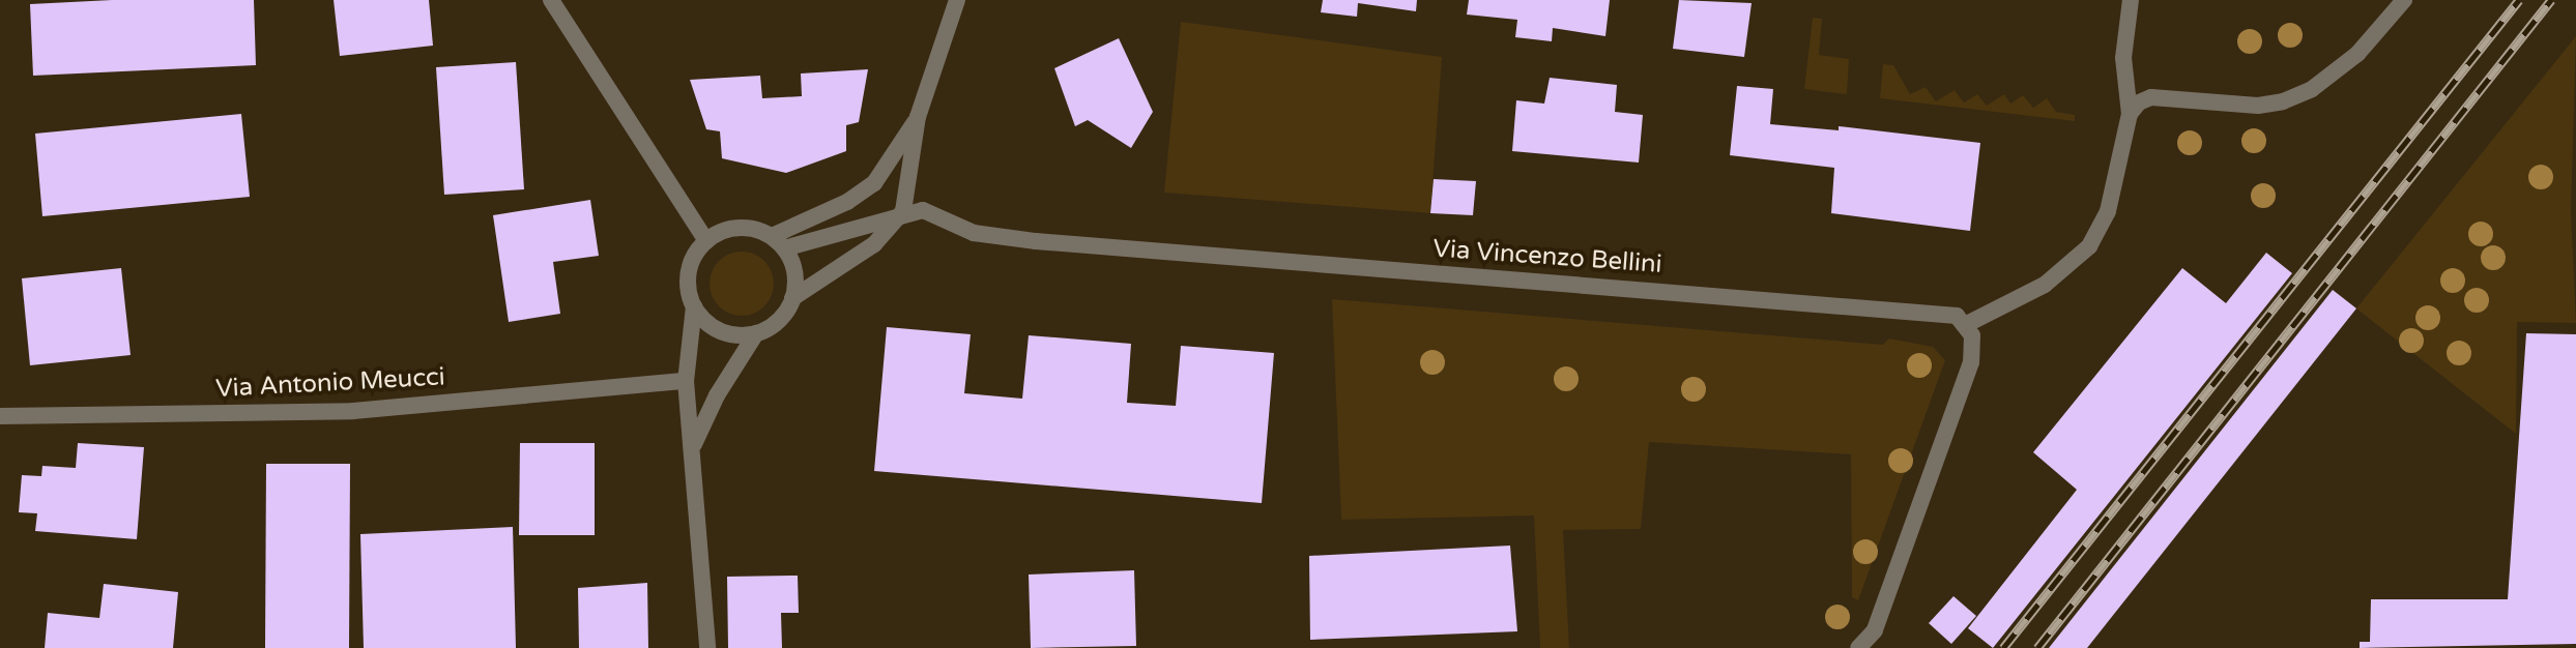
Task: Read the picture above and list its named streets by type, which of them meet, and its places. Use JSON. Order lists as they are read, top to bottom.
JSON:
{
  "streets": {
    "street": ["Via Vincenzo Bellini", "Via Antonio Meucci"]
  }
}
